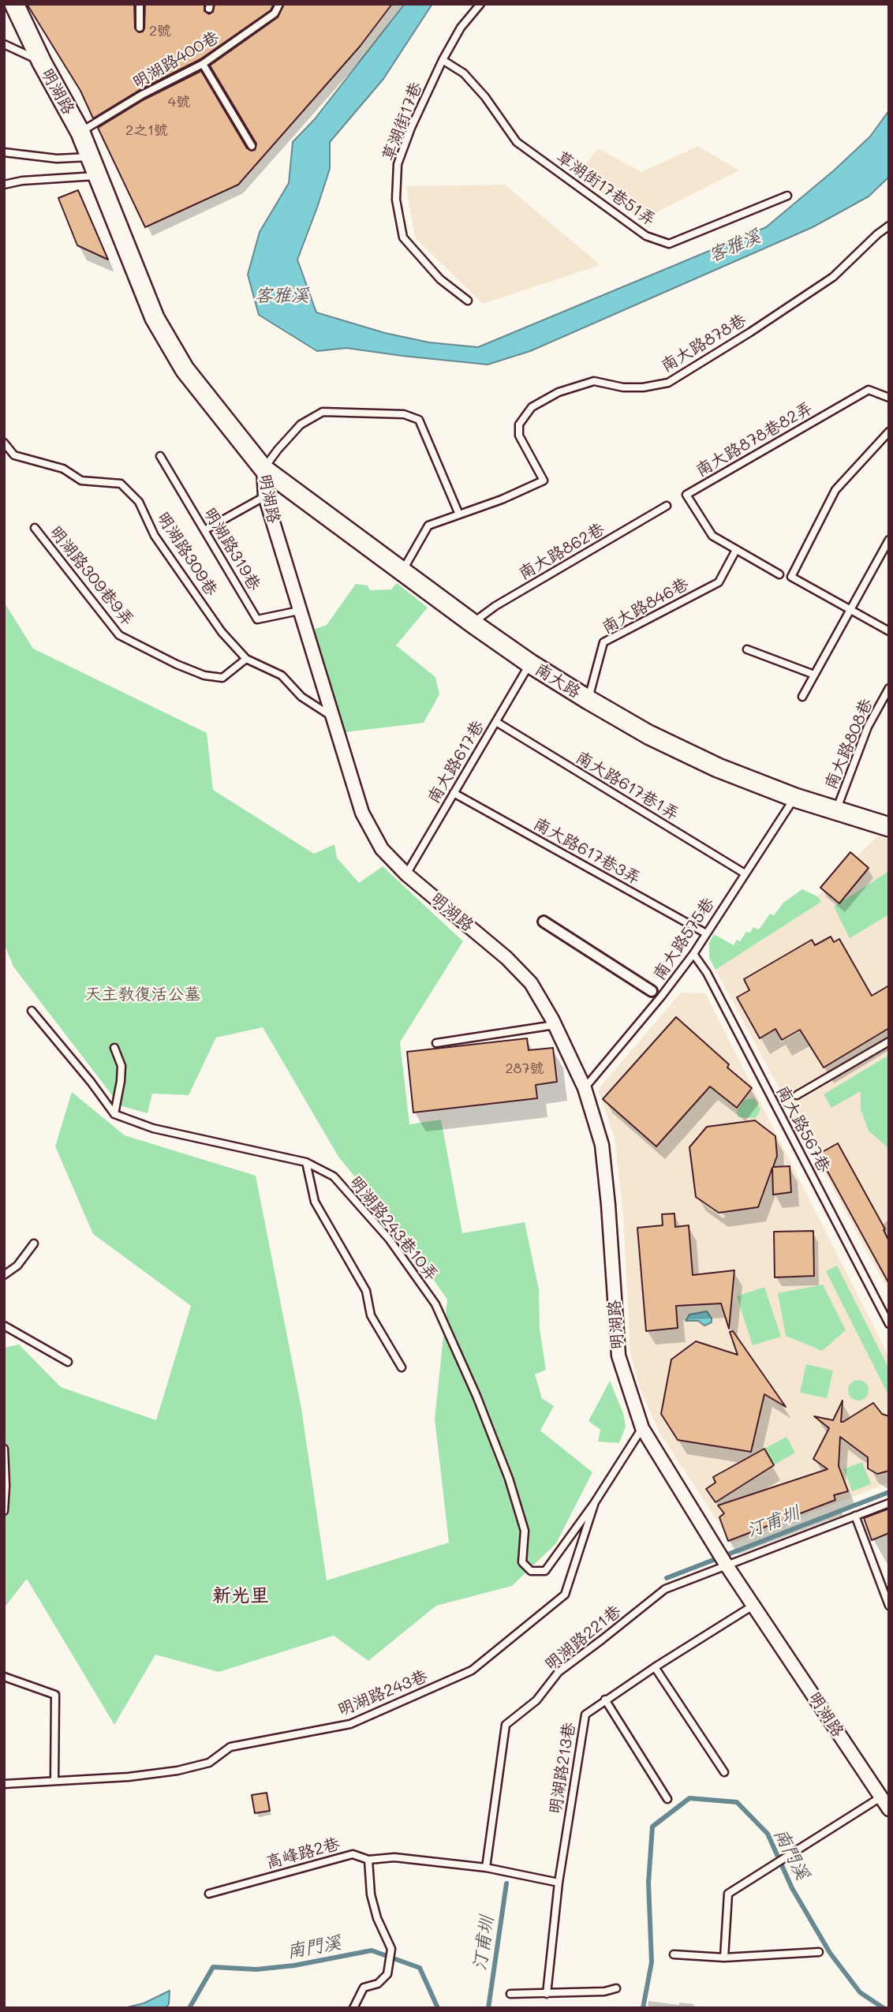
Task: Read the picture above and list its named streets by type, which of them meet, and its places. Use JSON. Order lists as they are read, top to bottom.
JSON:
{
  "streets": {
    "main road": ["明湖路", "南大路"],
    "lane": [
      "明湖路400巷",
      "草湖街17巷",
      "草湖街17巷51弄",
      "南大路878巷",
      "南大路878巷82弄",
      "明湖路319巷",
      "南大路862巷",
      "明湖路309巷",
      "明湖路309巷9弄",
      "南大路846巷",
      "南大路808巷",
      "南大路617巷",
      "南大路617巷1弄",
      "南大路617巷3弄",
      "南大路575巷",
      "南大路567巷",
      "明湖路243巷10弄",
      "明湖路221巷",
      "明湖路243巷",
      "明湖路213巷",
      "高峰路2巷"
    ]
  },
  "crossings": [
    ["明湖路400巷", "明湖路"],
    ["明湖路", "明湖路319巷"],
    ["明湖路", "明湖路309巷"],
    ["明湖路", "南大路"],
    ["明湖路", "南大路617巷"],
    ["明湖路", "南大路575巷"],
    ["明湖路", "明湖路221巷"],
    ["明湖路", "明湖路243巷"],
    ["明湖路", "明湖路213巷"],
    ["草湖街17巷", "草湖街17巷51弄"],
    ["南大路878巷", "南大路"],
    ["南大路878巷82弄", "南大路846巷"],
    ["南大路862巷", "南大路"],
    ["明湖路309巷", "明湖路309巷9弄"],
    ["南大路846巷", "南大路"],
    ["南大路", "南大路808巷"],
    ["南大路", "南大路617巷"],
    ["南大路", "南大路575巷"],
    ["南大路617巷", "南大路617巷1弄"],
    ["南大路617巷", "南大路617巷3弄"],
    ["南大路617巷1弄", "南大路575巷"],
    ["南大路617巷3弄", "南大路575巷"],
    ["南大路575巷", "南大路567巷"],
    ["明湖路243巷10弄", "明湖路243巷"],
    ["明湖路221巷", "高峰路2巷"],
    ["明湖路213巷", "高峰路2巷"]
  ],
  "districts": ["新光里"],
  "water": ["客雅溪", "汀甫圳", "南門溪"],
  "parks": ["天主教復活公墓"],
  "house_numbers": [
    "2號",
    "4號",
    "2之1號",
    "287號"
  ]
}
